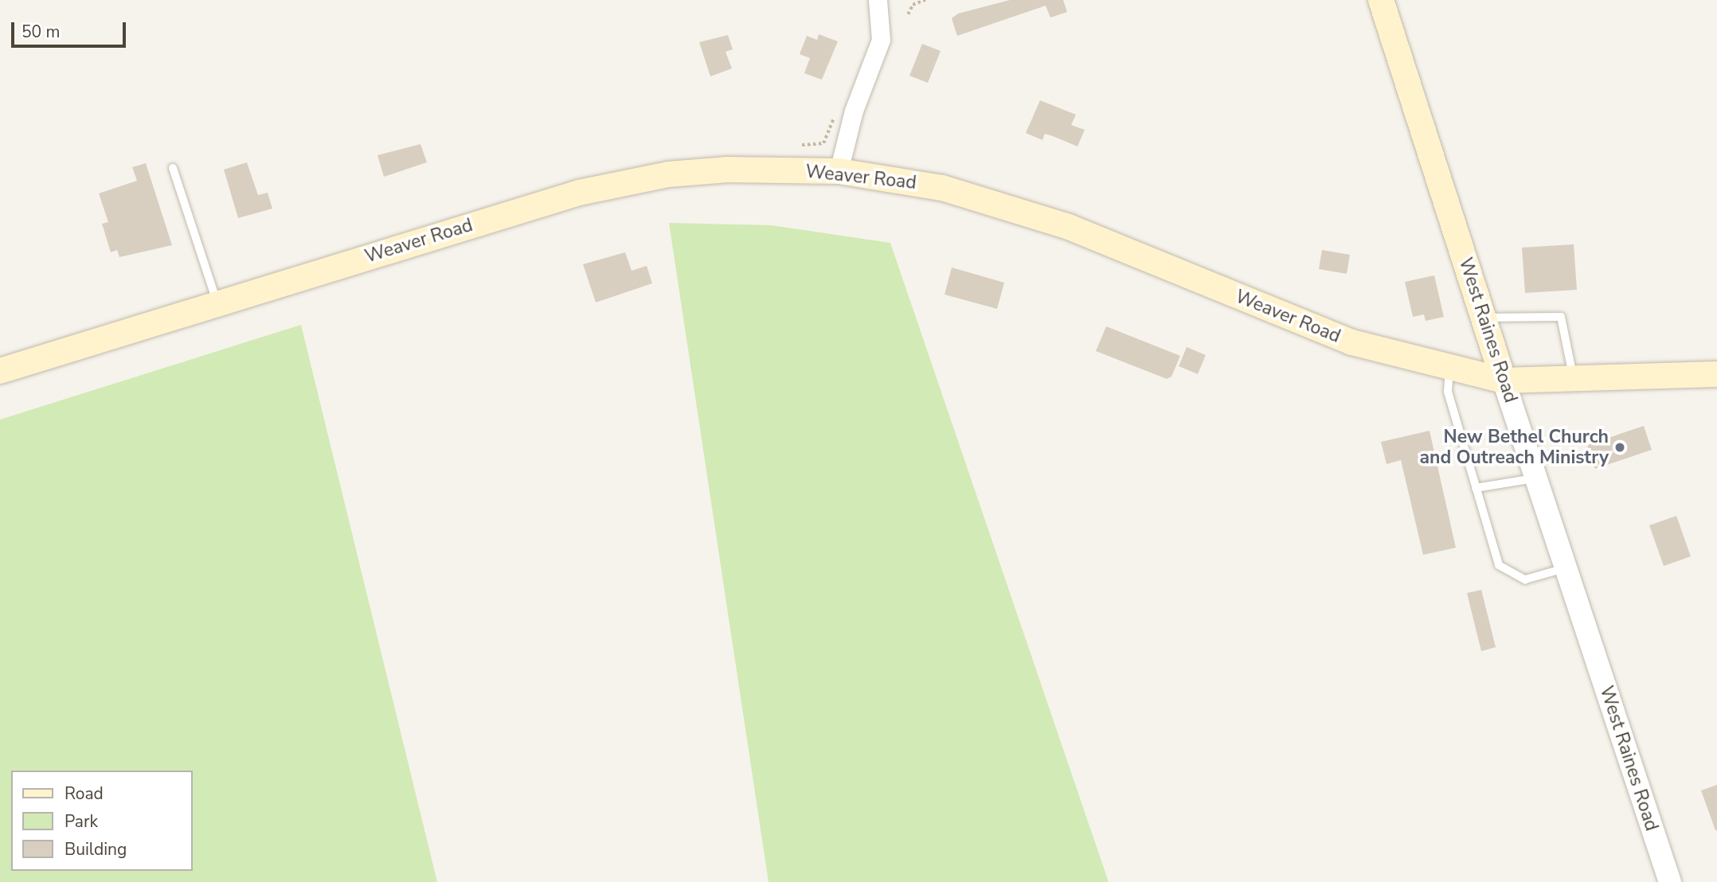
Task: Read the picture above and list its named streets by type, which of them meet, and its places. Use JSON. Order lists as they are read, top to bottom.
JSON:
{
  "streets": {
    "main road": ["Weaver Road", "West Raines Road"]
  },
  "crossings": [
    ["Weaver Road", "West Raines Road"]
  ],
  "places": ["New Bethel Church and Outreach Ministry"],
  "legend": ["Road", "Park", "Building"],
  "scale_bar": "50 m"
}
